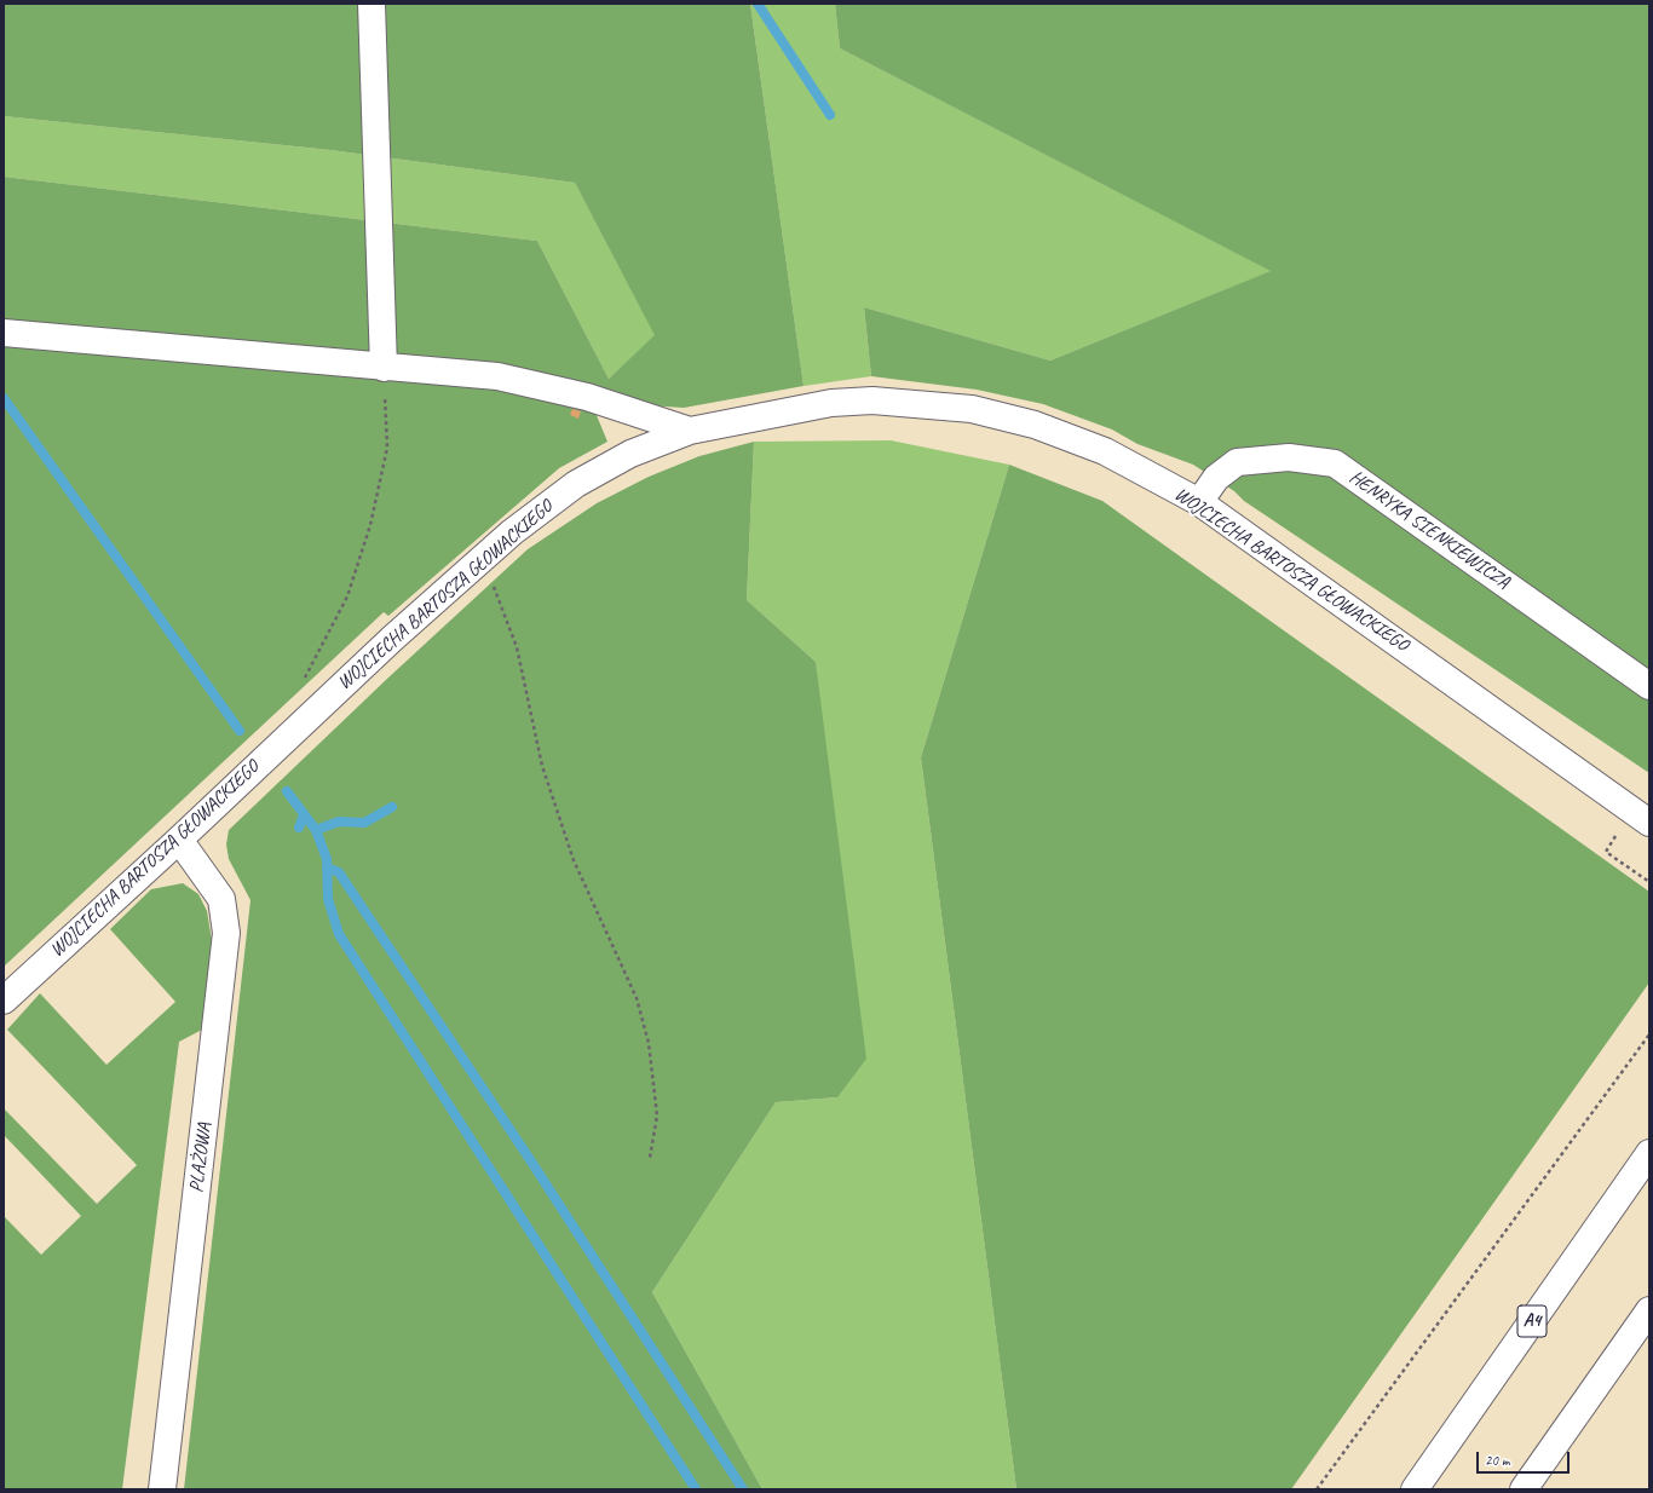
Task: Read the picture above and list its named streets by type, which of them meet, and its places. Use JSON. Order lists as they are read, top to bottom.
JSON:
{
  "streets": {
    "main road": [
      "HENRYKA SIENKIEWICZA",
      "WOJCIECHA BARTOSZA GŁOWACKIEGO",
      "PLAŻOWA",
      "A4"
    ]
  },
  "crossings": [
    ["HENRYKA SIENKIEWICZA", "WOJCIECHA BARTOSZA GŁOWACKIEGO"],
    ["WOJCIECHA BARTOSZA GŁOWACKIEGO", "PLAŻOWA"]
  ],
  "scale_bar": "20 m"
}
